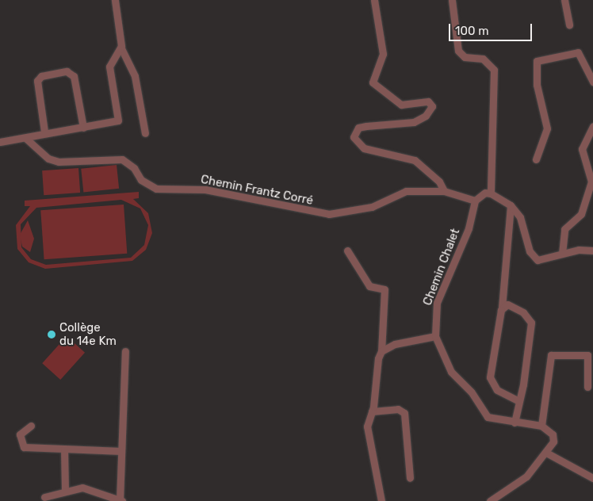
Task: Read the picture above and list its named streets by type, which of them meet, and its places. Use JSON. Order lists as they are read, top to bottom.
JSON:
{
  "streets": {
    "street": ["Chemin Frantz Corré", "Chemin Chalet"]
  },
  "crossings": [
    ["Chemin Frantz Corré", "Chemin Chalet"]
  ],
  "places": ["Collège du 14e Km"],
  "scale_bar": "100 m"
}
